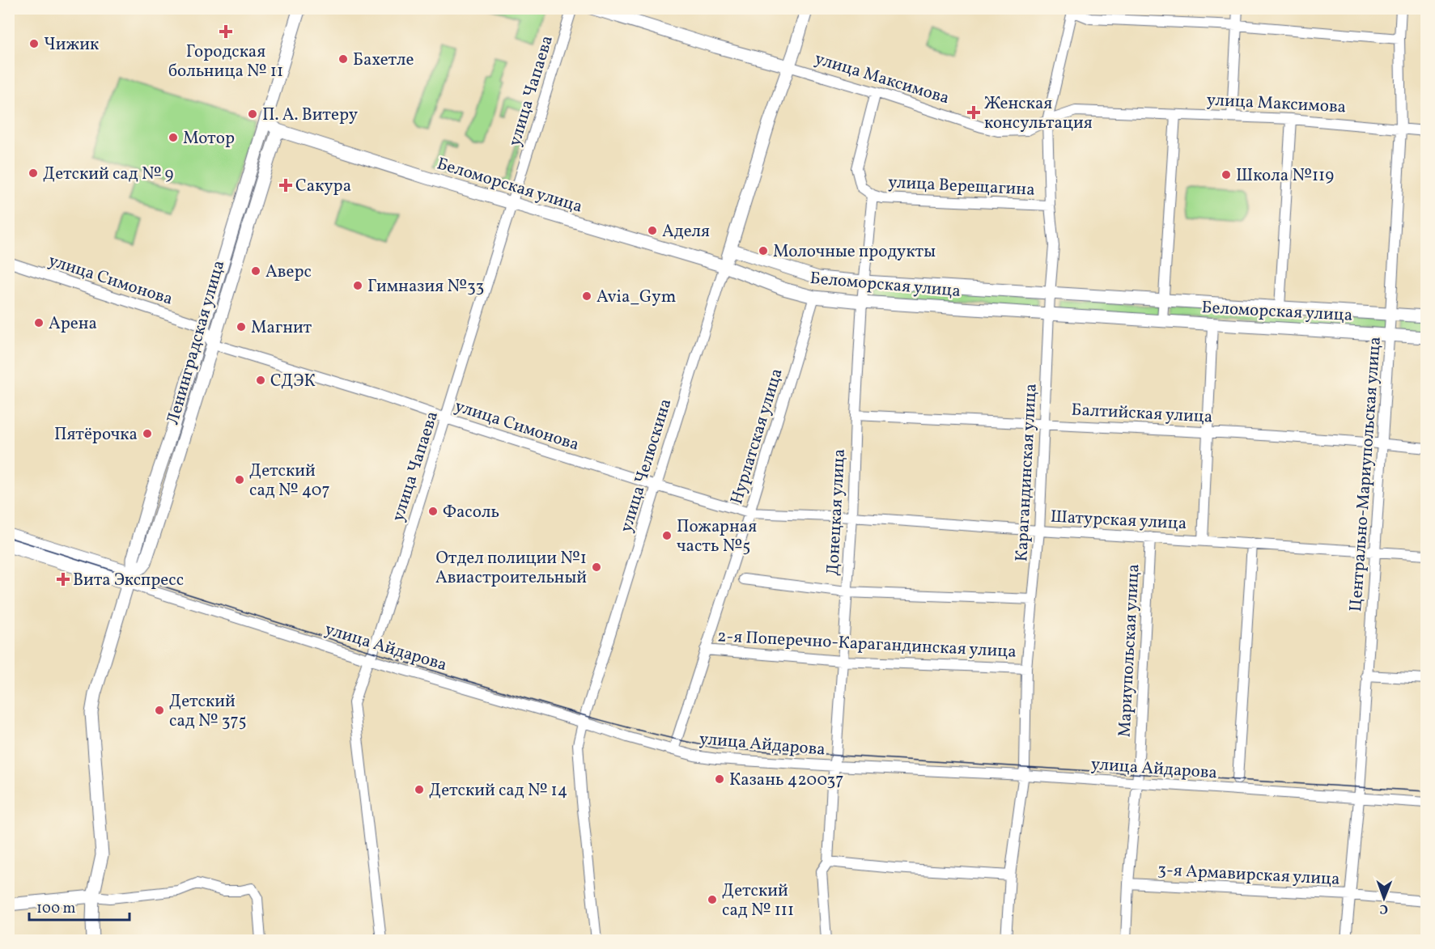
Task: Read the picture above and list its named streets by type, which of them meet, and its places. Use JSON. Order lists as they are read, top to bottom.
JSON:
{
  "streets": {
    "main road": [
      "улица Максимова",
      "Беломорская улица",
      "Ленинградская улица",
      "улица Челюскина",
      "улица Айдарова"
    ],
    "street": [
      "улица Чапаева",
      "улица Верещагина",
      "улица Симонова",
      "Балтийская улица",
      "Нурлатская улица",
      "Карагандинская улица",
      "Центрально-Мариупольская улица",
      "Донецкая улица",
      "Шатурская улица",
      "2-я Поперечно-Карагандинская улица",
      "Мариупольская улица",
      "3-я Армавирская улица"
    ]
  },
  "crossings": [
    ["улица Максимова", "улица Челюскина"],
    ["улица Максимова", "Карагандинская улица"],
    ["улица Максимова", "Центрально-Мариупольская улица"],
    ["улица Чапаева", "Беломорская улица"],
    ["улица Чапаева", "улица Симонова"],
    ["улица Чапаева", "улица Айдарова"],
    ["Беломорская улица", "Ленинградская улица"],
    ["Беломорская улица", "Нурлатская улица"],
    ["Беломорская улица", "улица Челюскина"],
    ["Беломорская улица", "Карагандинская улица"],
    ["Беломорская улица", "Центрально-Мариупольская улица"],
    ["Беломорская улица", "Донецкая улица"],
    ["улица Верещагина", "Карагандинская улица"],
    ["улица Верещагина", "Донецкая улица"],
    ["улица Симонова", "Ленинградская улица"],
    ["улица Симонова", "Нурлатская улица"],
    ["улица Симонова", "улица Челюскина"],
    ["улица Симонова", "Шатурская улица"],
    ["Ленинградская улица", "улица Айдарова"],
    ["Балтийская улица", "Карагандинская улица"],
    ["Балтийская улица", "Центрально-Мариупольская улица"],
    ["Балтийская улица", "Донецкая улица"],
    ["Нурлатская улица", "Шатурская улица"],
    ["Нурлатская улица", "2-я Поперечно-Карагандинская улица"],
    ["Нурлатская улица", "улица Айдарова"],
    ["улица Челюскина", "улица Айдарова"],
    ["Карагандинская улица", "Шатурская улица"],
    ["Карагандинская улица", "2-я Поперечно-Карагандинская улица"],
    ["Карагандинская улица", "улица Айдарова"],
    ["Центрально-Мариупольская улица", "Шатурская улица"],
    ["Центрально-Мариупольская улица", "улица Айдарова"],
    ["Центрально-Мариупольская улица", "3-я Армавирская улица"],
    ["Донецкая улица", "Шатурская улица"],
    ["Донецкая улица", "2-я Поперечно-Карагандинская улица"],
    ["Донецкая улица", "улица Айдарова"],
    ["Шатурская улица", "Мариупольская улица"],
    ["улица Айдарова", "Мариупольская улица"],
    ["Мариупольская улица", "3-я Армавирская улица"]
  ],
  "places": {
    "health": [
      "Городская больница № 11",
      "Женская консультация",
      "Сакура",
      "Вита Экспресс"
    ],
    "other": [
      "Чижик",
      "Бахетле",
      "П. А. Витеру",
      "Мотор",
      "Детский сад № 9",
      "Школа №119",
      "Аделя",
      "Молочные продукты",
      "Аверс",
      "Гимназия №33",
      "Avia_Gym",
      "Арена",
      "Магнит",
      "СДЭК",
      "Пятёрочка",
      "Детский сад № 407",
      "Фасоль",
      "Пожарная часть №5",
      "Отдел полиции №1 Авиастроительный",
      "Детский сад № 375",
      "Казань 420037",
      "Детский сад № 14",
      "Детский сад № 111"
    ]
  },
  "scale_bar": "100 m",
  "north": "bottom"
}
